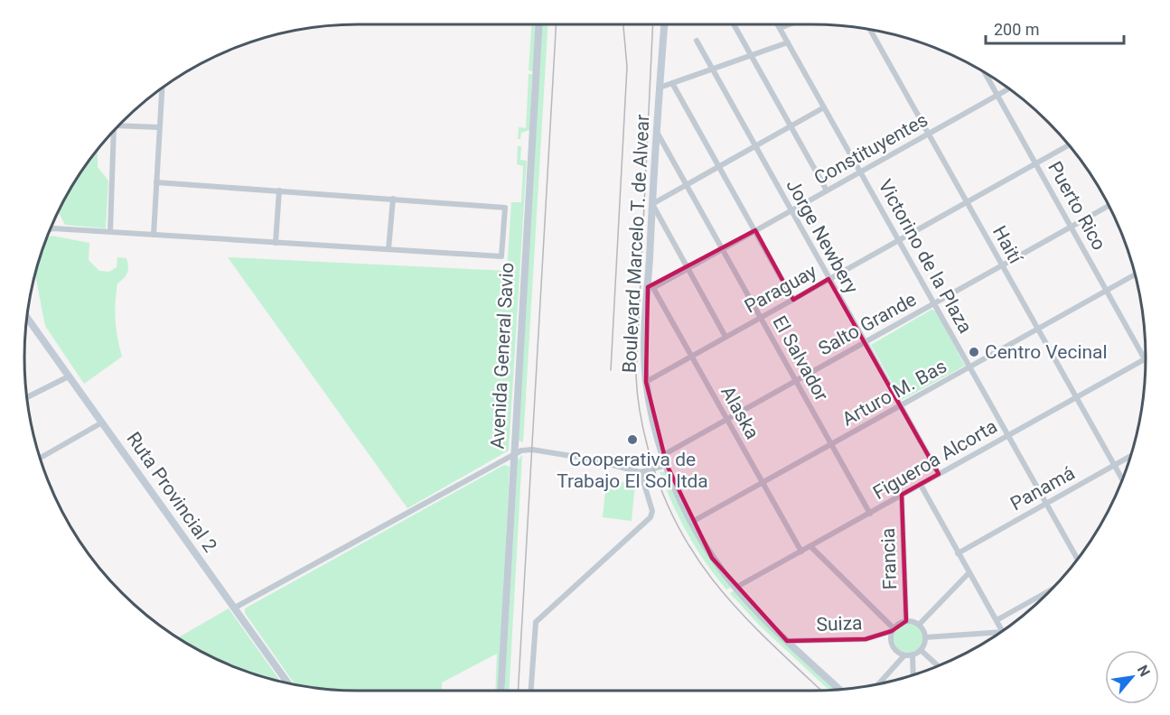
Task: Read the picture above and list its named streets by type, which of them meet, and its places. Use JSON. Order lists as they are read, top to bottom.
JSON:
{
  "streets": {
    "main road": ["Boulevard Marcelo T. de Alvear", "Avenida General Savio", "Ruta Provincial 2"],
    "street": [
      "Constituyentes",
      "Puerto Rico",
      "Jorge Newbery",
      "Haití",
      "Victorino de la Plaza",
      "Paraguay",
      "Salto Grande",
      "El Salvador",
      "Arturo M. Bas",
      "Alaska",
      "Figueroa Alcorta",
      "Panamá",
      "Francia",
      "Suiza"
    ]
  },
  "crossings": [
    ["Constituyentes", "Puerto Rico"],
    ["Constituyentes", "Jorge Newbery"],
    ["Constituyentes", "Boulevard Marcelo T. de Alvear"],
    ["Constituyentes", "Haití"],
    ["Constituyentes", "Victorino de la Plaza"],
    ["Constituyentes", "El Salvador"],
    ["Constituyentes", "Alaska"],
    ["Puerto Rico", "Paraguay"],
    ["Puerto Rico", "Salto Grande"],
    ["Puerto Rico", "Arturo M. Bas"],
    ["Jorge Newbery", "Paraguay"],
    ["Jorge Newbery", "Salto Grande"],
    ["Jorge Newbery", "Arturo M. Bas"],
    ["Jorge Newbery", "Figueroa Alcorta"],
    ["Boulevard Marcelo T. de Alvear", "Paraguay"],
    ["Boulevard Marcelo T. de Alvear", "Salto Grande"],
    ["Boulevard Marcelo T. de Alvear", "El Salvador"],
    ["Boulevard Marcelo T. de Alvear", "Arturo M. Bas"],
    ["Boulevard Marcelo T. de Alvear", "Alaska"],
    ["Boulevard Marcelo T. de Alvear", "Figueroa Alcorta"],
    ["Boulevard Marcelo T. de Alvear", "Suiza"],
    ["Haití", "Paraguay"],
    ["Haití", "Salto Grande"],
    ["Haití", "Arturo M. Bas"],
    ["Haití", "Figueroa Alcorta"],
    ["Haití", "Panamá"],
    ["Victorino de la Plaza", "Paraguay"],
    ["Victorino de la Plaza", "Salto Grande"],
    ["Victorino de la Plaza", "Arturo M. Bas"],
    ["Victorino de la Plaza", "Figueroa Alcorta"],
    ["Victorino de la Plaza", "Panamá"],
    ["Paraguay", "El Salvador"],
    ["Paraguay", "Alaska"],
    ["Salto Grande", "El Salvador"],
    ["Salto Grande", "Alaska"],
    ["El Salvador", "Arturo M. Bas"],
    ["El Salvador", "Figueroa Alcorta"],
    ["Arturo M. Bas", "Alaska"],
    ["Alaska", "Figueroa Alcorta"],
    ["Figueroa Alcorta", "Francia"],
    ["Francia", "Suiza"]
  ],
  "places": ["Centro Vecinal", "Cooperativa de Trabajo El Sol ltda"],
  "scale_bar": "200 m",
  "north": "top right"
}
